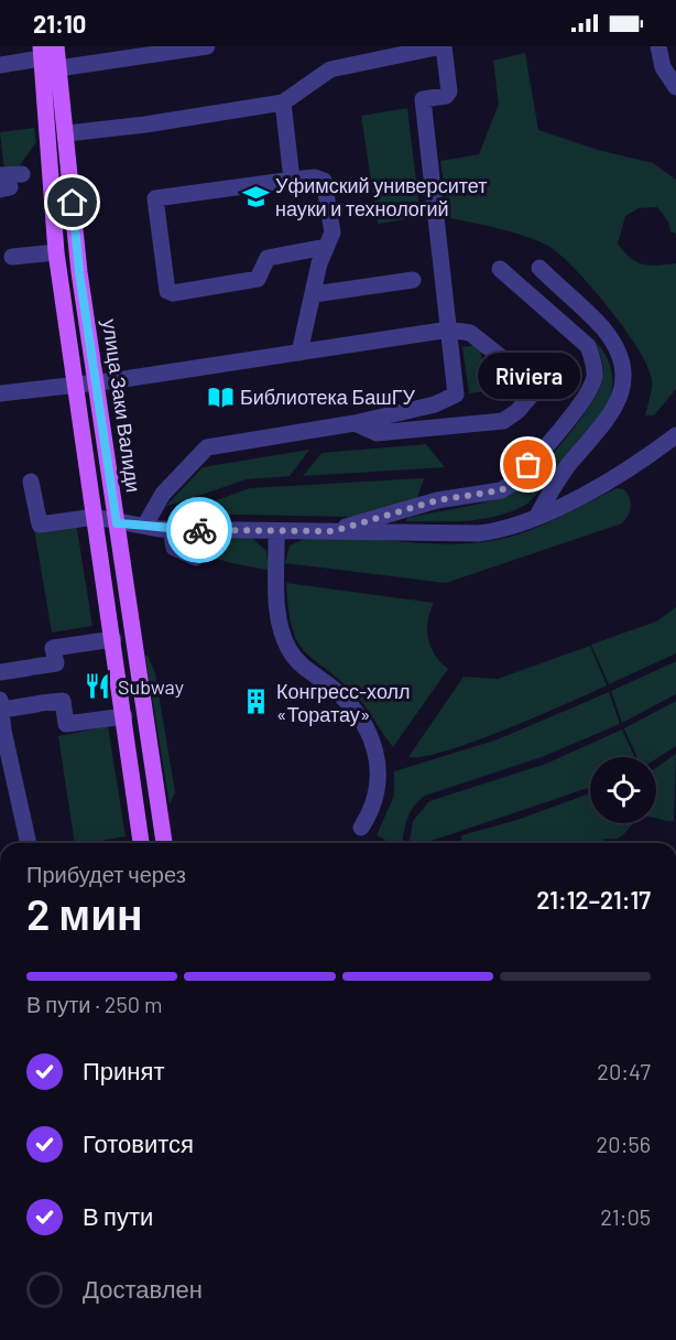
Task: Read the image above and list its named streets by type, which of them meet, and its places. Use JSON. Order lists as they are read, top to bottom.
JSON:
{
  "streets": {
    "main road": ["улица Заки Валиди"]
  },
  "places": {
    "school or university": ["Уфимский университет науки и технологий"],
    "library": ["Библиотека БашГУ"],
    "other": ["Riviera"],
    "restaurant": ["Subway"],
    "building": ["Конгресс-холл «Торатау»"]
  },
  "page": {
    "status": "21:10",
    "bubble": "Riviera",
    "heading": ["2 мин", "Прибудет через", "21:12–21:17"],
    "bar": "В пути · 250 m",
    "list": [
      ["Принят", "20:47"],
      ["Готовится", "20:56"],
      ["В пути", "21:05"],
      "Доставлен"
    ]
  }
}
